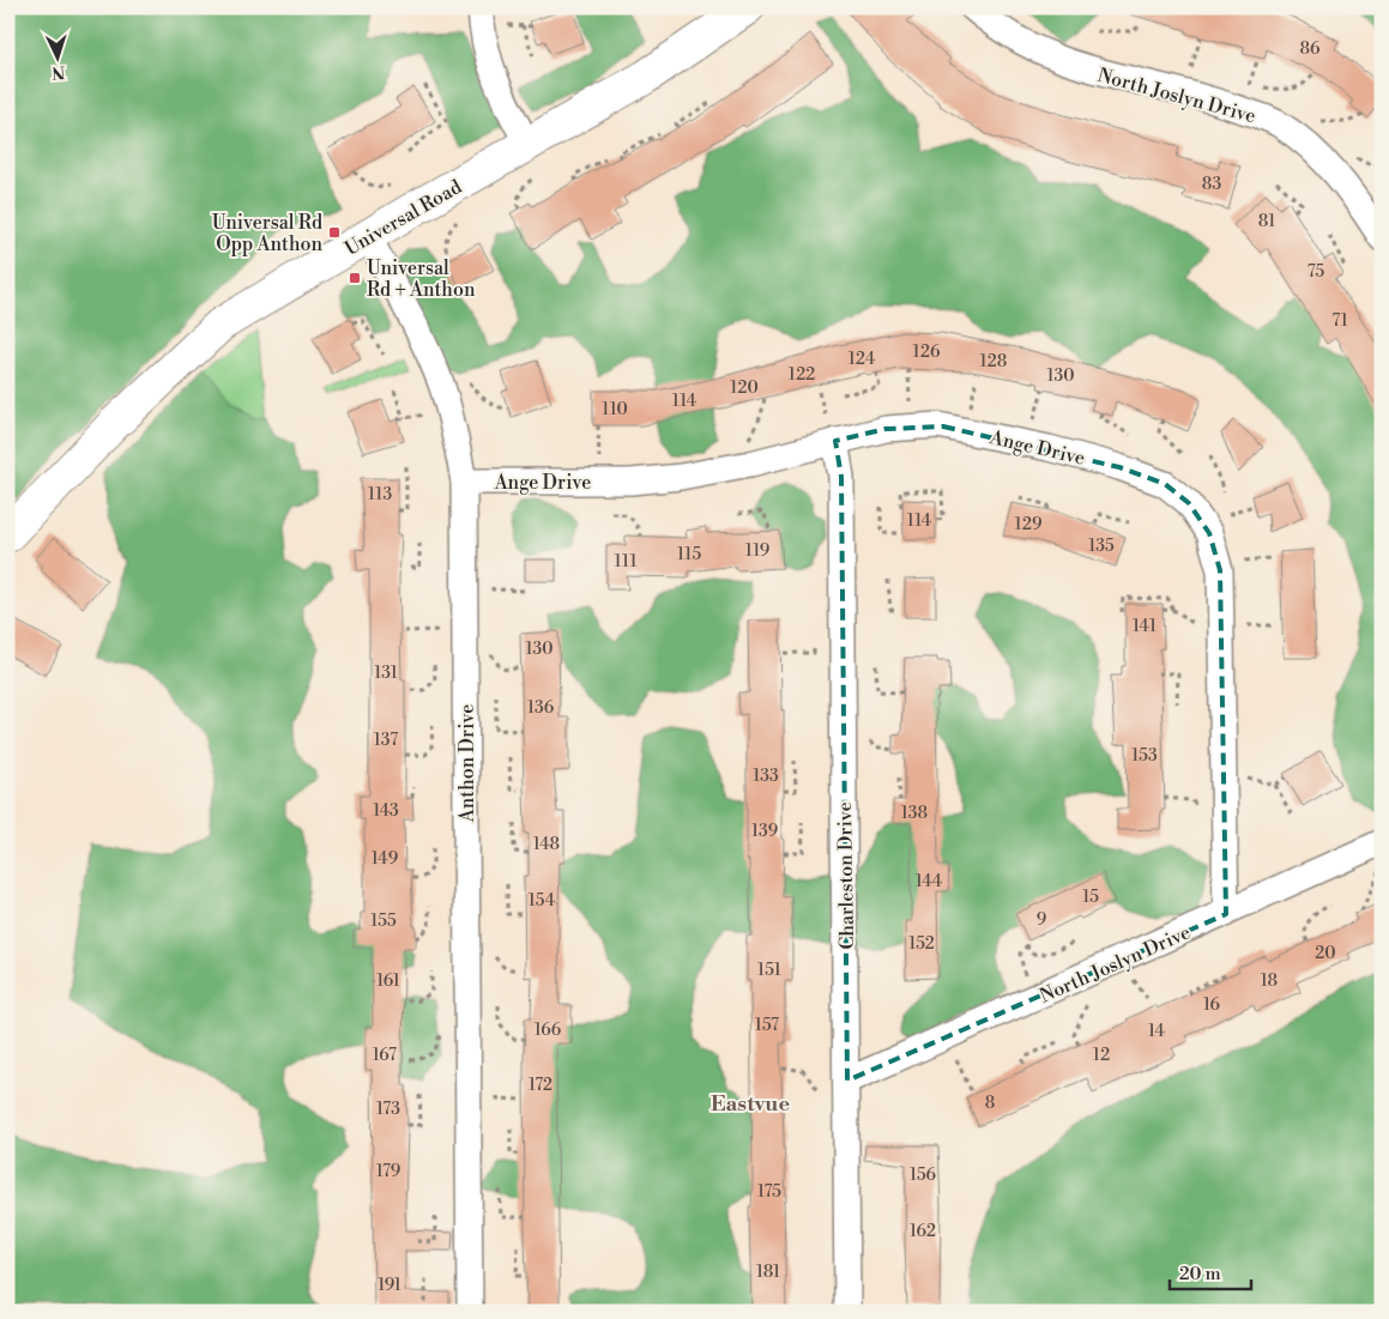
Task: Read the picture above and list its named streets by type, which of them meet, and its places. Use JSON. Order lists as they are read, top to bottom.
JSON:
{
  "streets": {
    "street": [
      "North Joslyn Drive",
      "Universal Road",
      "Ange Drive",
      "Anthon Drive",
      "Charleston Drive"
    ]
  },
  "crossings": [
    ["North Joslyn Drive", "Ange Drive"],
    ["North Joslyn Drive", "Charleston Drive"],
    ["Universal Road", "Anthon Drive"],
    ["Ange Drive", "Anthon Drive"],
    ["Ange Drive", "Charleston Drive"]
  ],
  "districts": ["Eastvue"],
  "places": {
    "transit": ["Universal Rd Opp Anthon", "Universal Rd + Anthon"]
  },
  "house_numbers": [
    "86",
    "83",
    "81",
    "75",
    "71",
    "126",
    "124",
    "128",
    "122",
    "130",
    "120",
    "114",
    "110",
    "113",
    "114",
    "129",
    "135",
    "119",
    "115",
    "111",
    "141",
    "130",
    "131",
    "136",
    "137",
    "153",
    "133",
    "143",
    "138",
    "139",
    "148",
    "149",
    "144",
    "15",
    "154",
    "9",
    "155",
    "152",
    "20",
    "151",
    "161",
    "18",
    "16",
    "157",
    "166",
    "14",
    "167",
    "12",
    "172",
    "8",
    "173",
    "179",
    "156",
    "175",
    "162",
    "181",
    "191"
  ],
  "scale_bar": "20 m",
  "north": "bottom"
}
